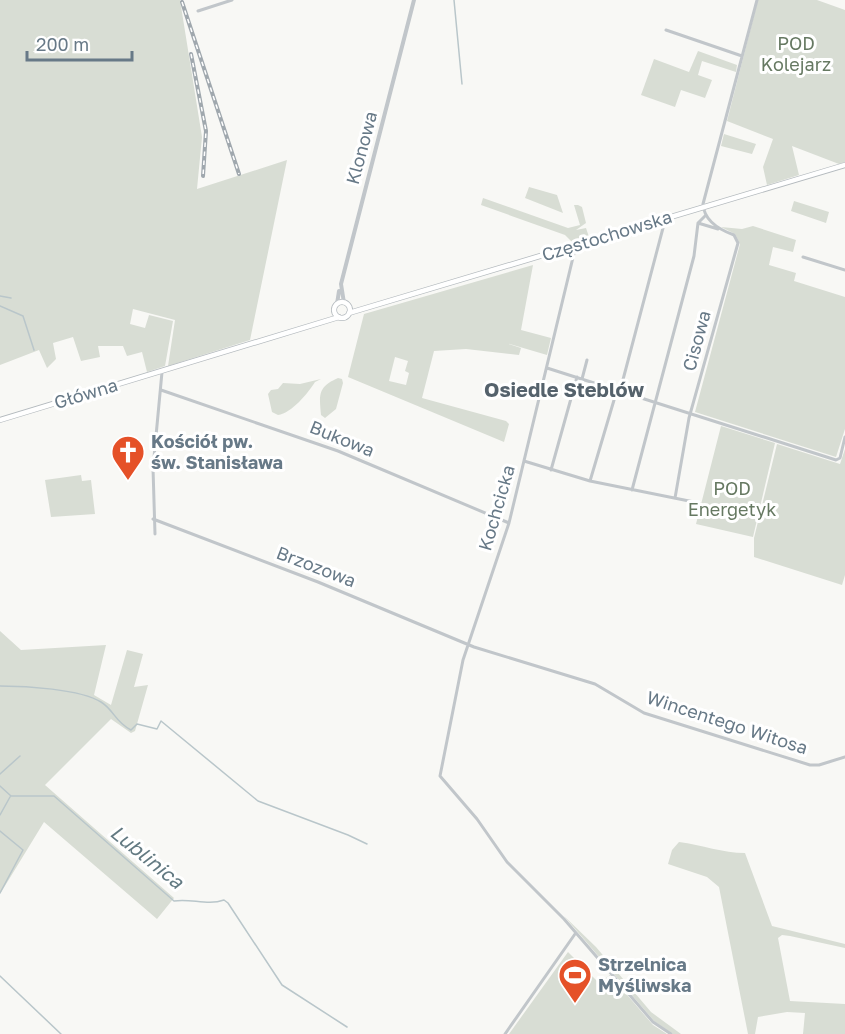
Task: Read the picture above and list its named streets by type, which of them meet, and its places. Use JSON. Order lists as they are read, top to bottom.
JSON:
{
  "streets": {
    "main road": ["Częstochowska", "Główna"],
    "street": [
      "Klonowa",
      "Cisowa",
      "Bukowa",
      "Kochcicka",
      "Brzozowa",
      "Wincentego Witosa"
    ]
  },
  "crossings": [
    ["Częstochowska", "Cisowa"],
    ["Częstochowska", "Kochcicka"],
    ["Bukowa", "Kochcicka"],
    ["Kochcicka", "Brzozowa"],
    ["Kochcicka", "Wincentego Witosa"],
    ["Brzozowa", "Wincentego Witosa"]
  ],
  "districts": ["Osiedle Steblów"],
  "water": ["Lublinica"],
  "parks": ["POD Kolejarz", "POD Energetyk"],
  "places": {
    "church": ["Kościół pw. św. Stanisława"],
    "sports": ["Strzelnica Myśliwska"]
  },
  "scale_bar": "200 m"
}
